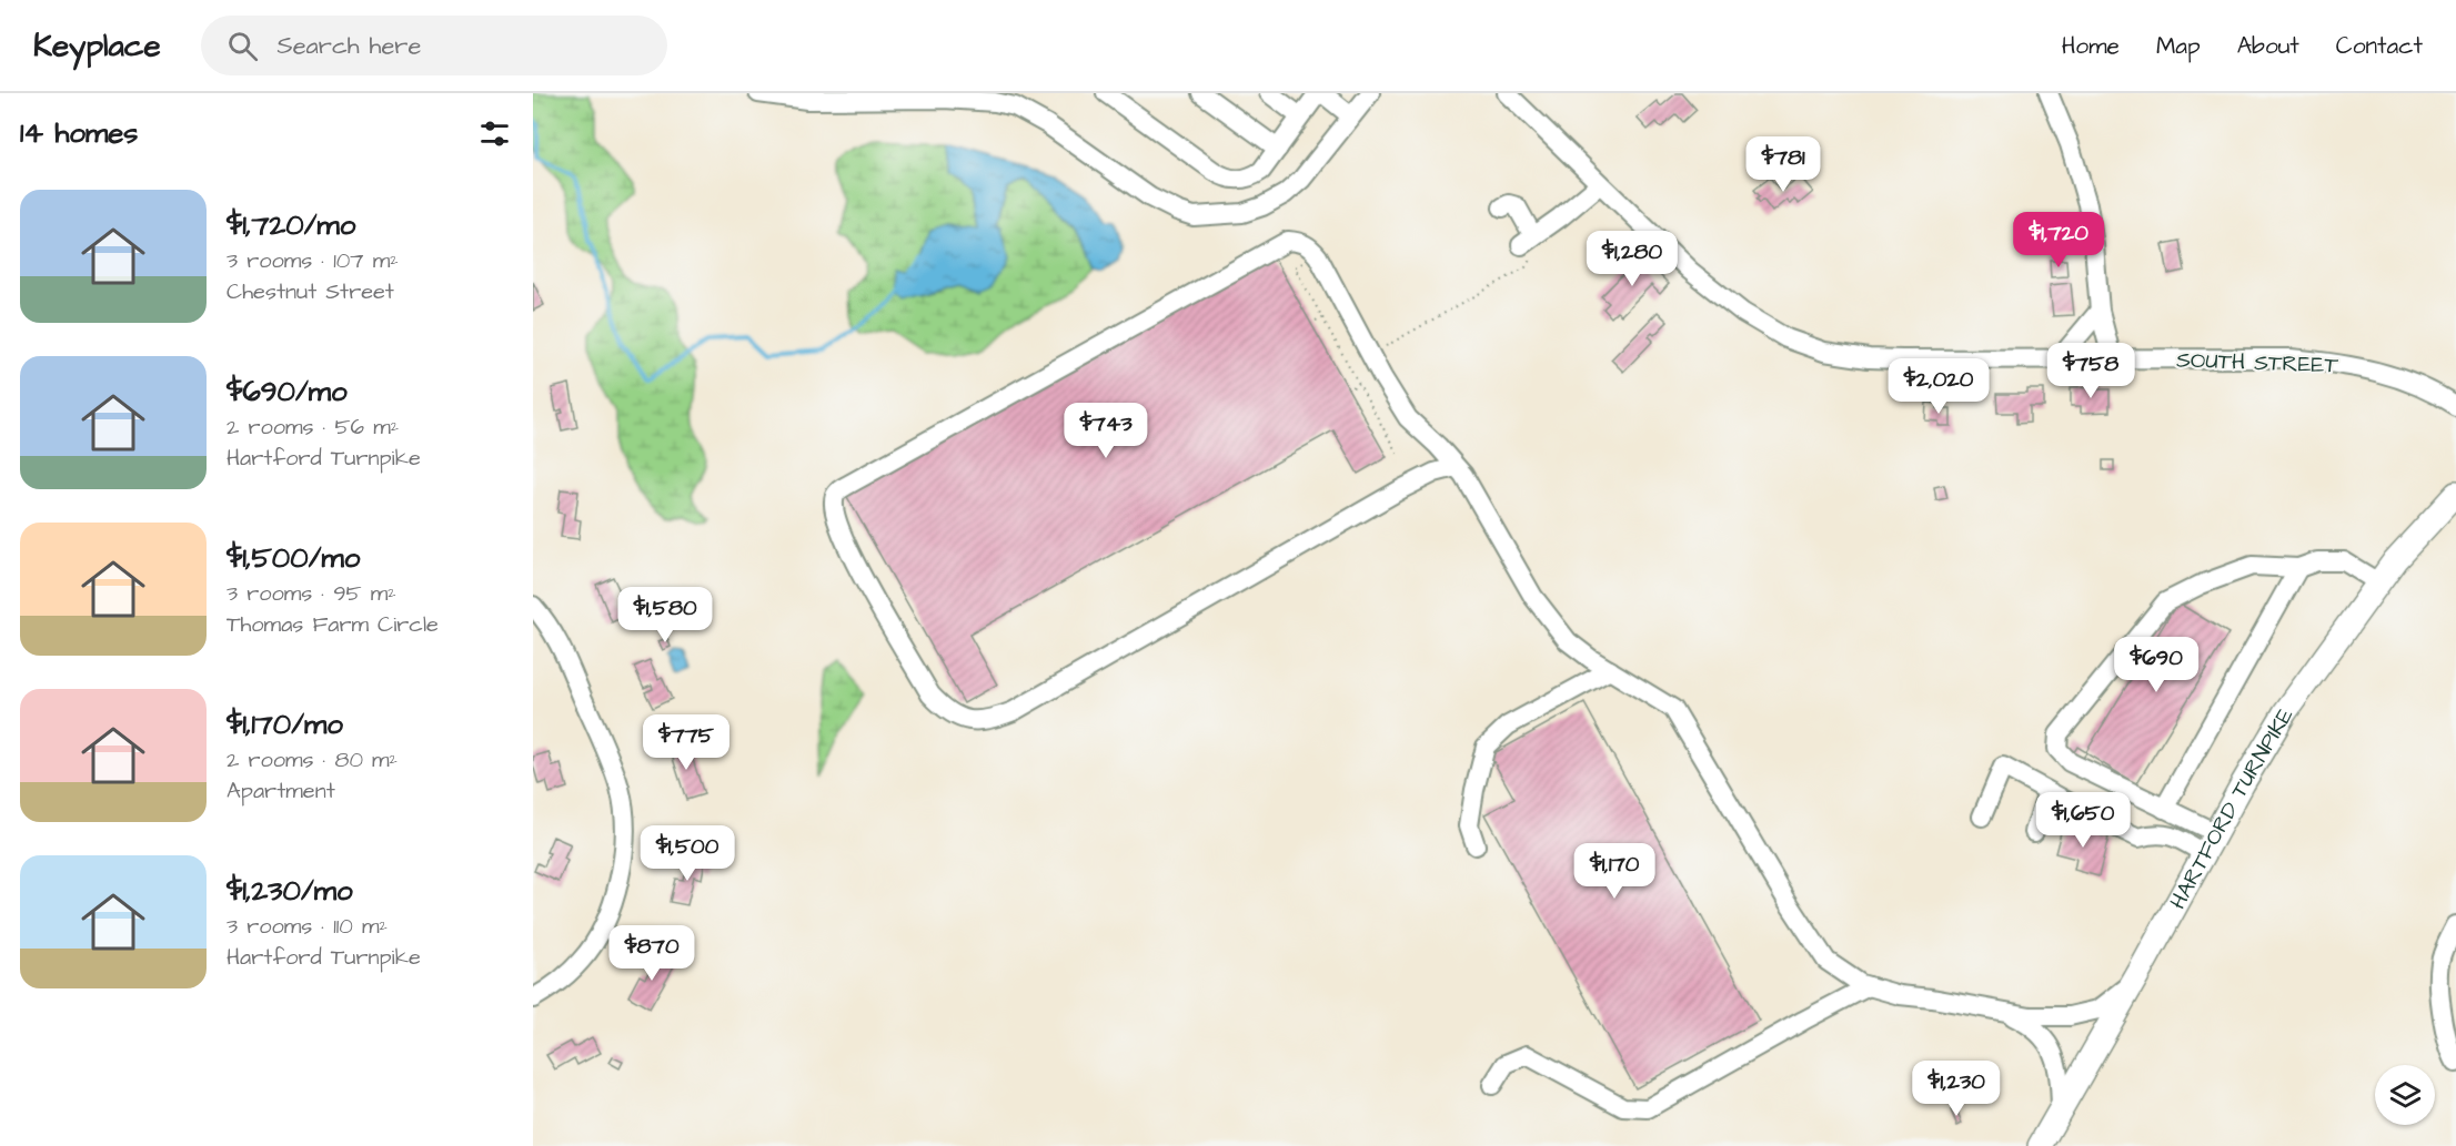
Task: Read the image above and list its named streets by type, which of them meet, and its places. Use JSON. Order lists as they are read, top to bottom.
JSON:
{
  "streets": {
    "main road": ["HARTFORD TURNPIKE"],
    "street": ["SOUTH STREET"]
  },
  "page": {
    "header": "Keyplace",
    "search": "Search here",
    "nav": [
      "Home",
      "Map",
      "About",
      "Contact"
    ],
    "heading": "14 homes",
    "price": [
      "$781",
      "$1,720",
      "$1,280",
      "$758",
      "$2,020",
      "$743",
      "$1,580",
      "$690",
      "$775",
      "$1,650",
      "$1,500",
      "$1,170",
      "$870",
      "$1,230"
    ],
    "list": [
      {
        "name": "$1,720/mo",
        "note": "3 rooms · 107 m² · Chestnut Street"
      },
      {
        "name": "$690/mo",
        "note": "2 rooms · 56 m² · Hartford Turnpike"
      },
      {
        "name": "$1,500/mo",
        "note": "3 rooms · 95 m² · Thomas Farm Circle"
      },
      {
        "name": "$1,170/mo",
        "note": "2 rooms · 80 m² · Apartment"
      },
      {
        "name": "$1,230/mo",
        "note": "3 rooms · 110 m² · Hartford Turnpike"
      }
    ]
  }
}
